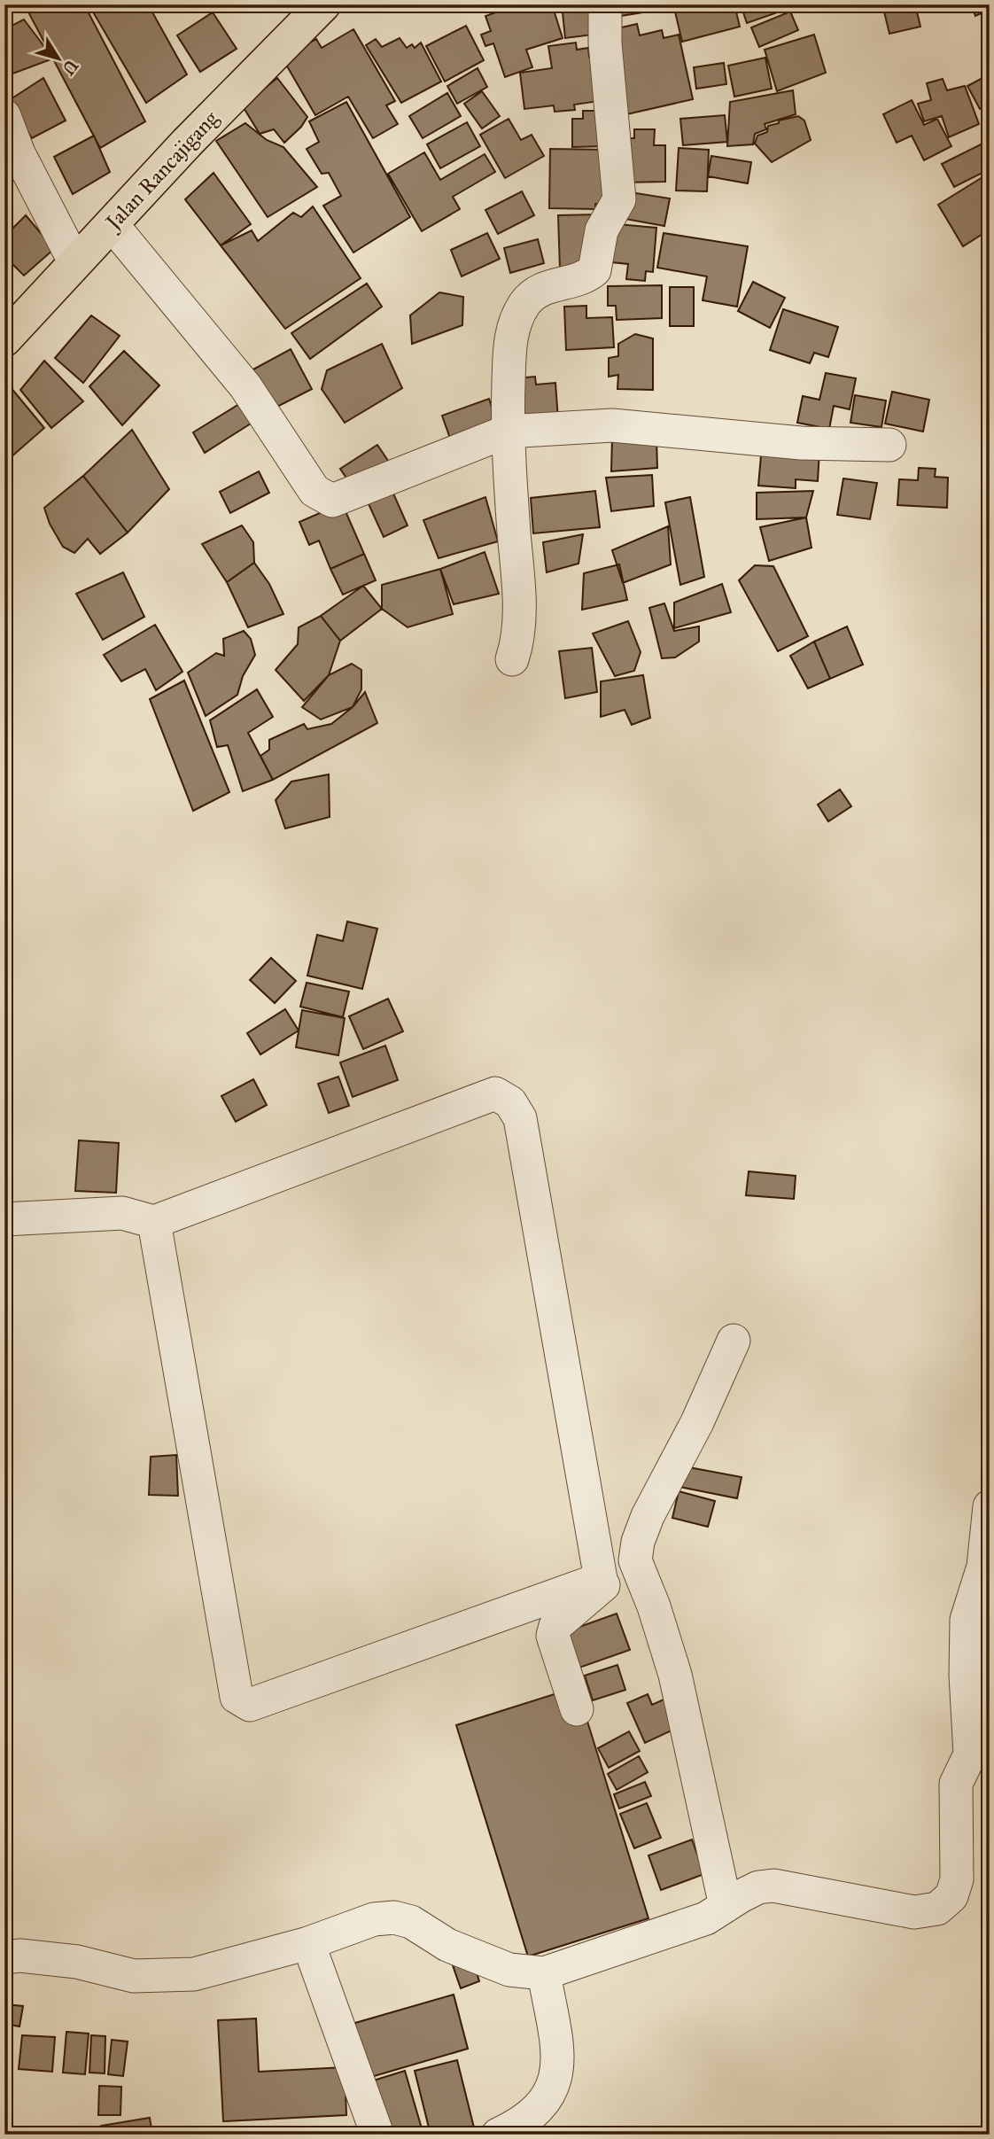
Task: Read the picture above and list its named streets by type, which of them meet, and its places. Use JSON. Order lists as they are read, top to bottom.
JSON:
{
  "streets": {
    "main road": ["Jalan Rancajigang"]
  },
  "north": "bottom right"
}
